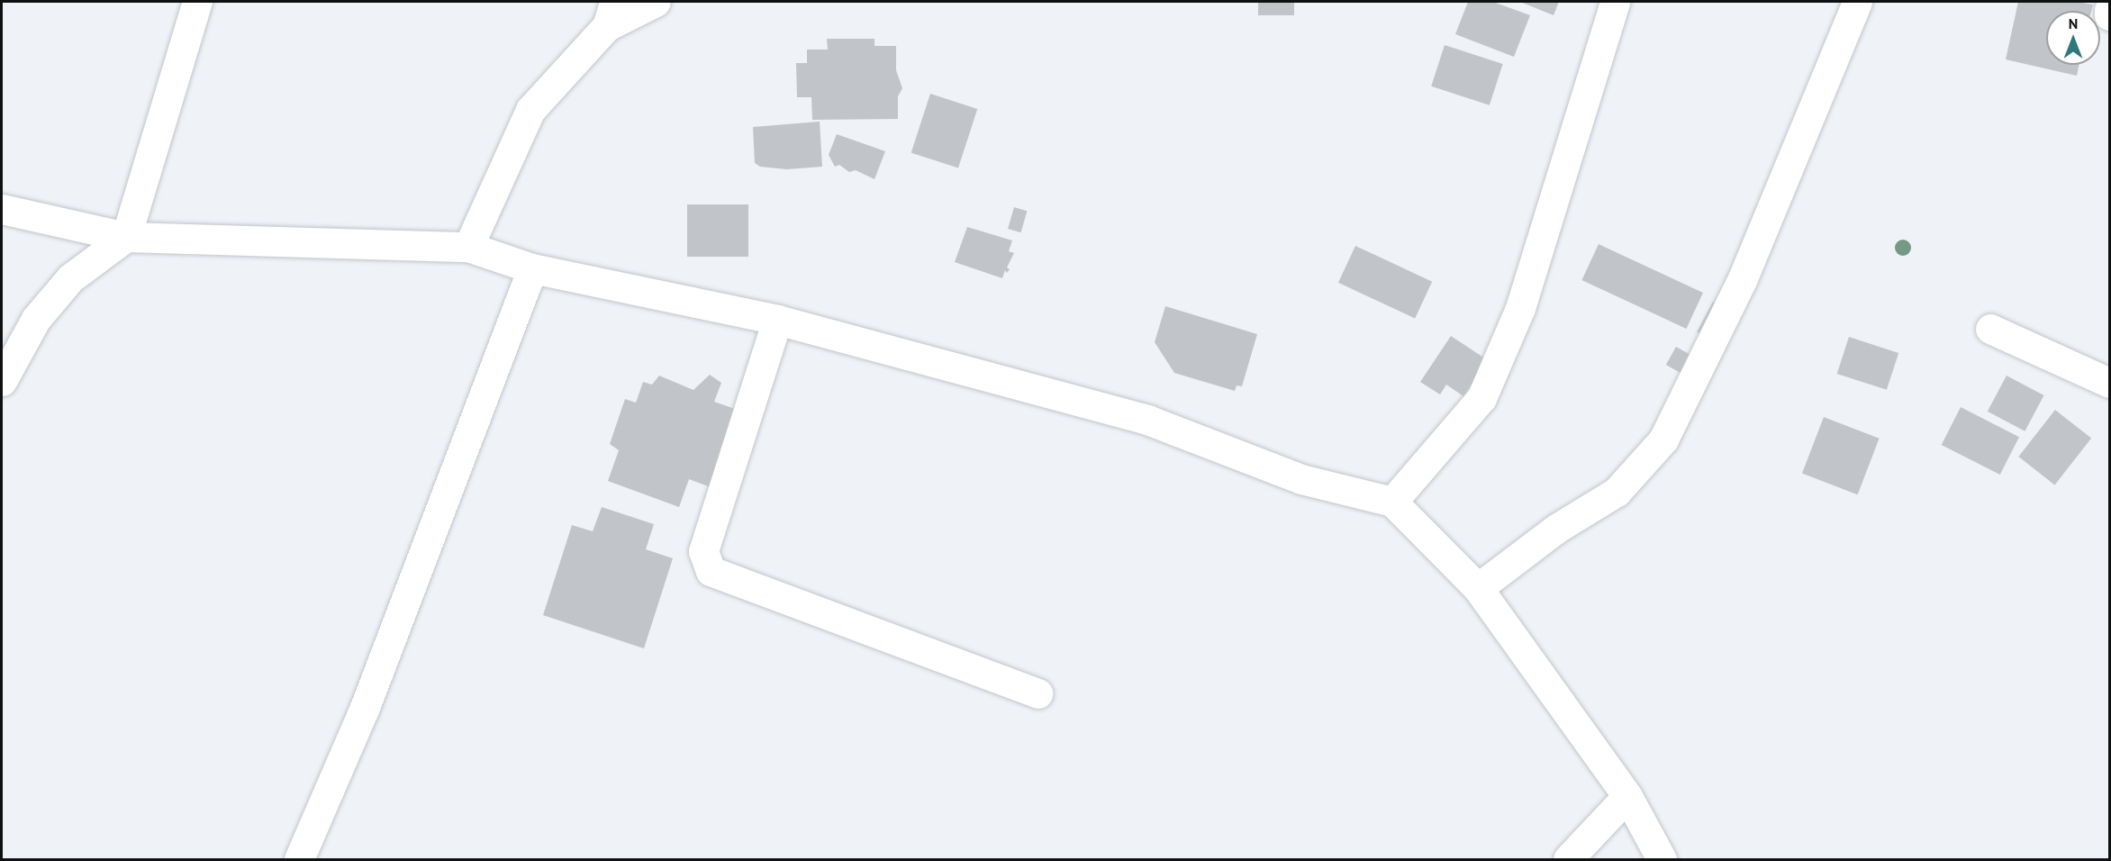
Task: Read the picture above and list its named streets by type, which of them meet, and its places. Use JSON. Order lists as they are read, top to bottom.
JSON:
{
  "north": "top"
}
